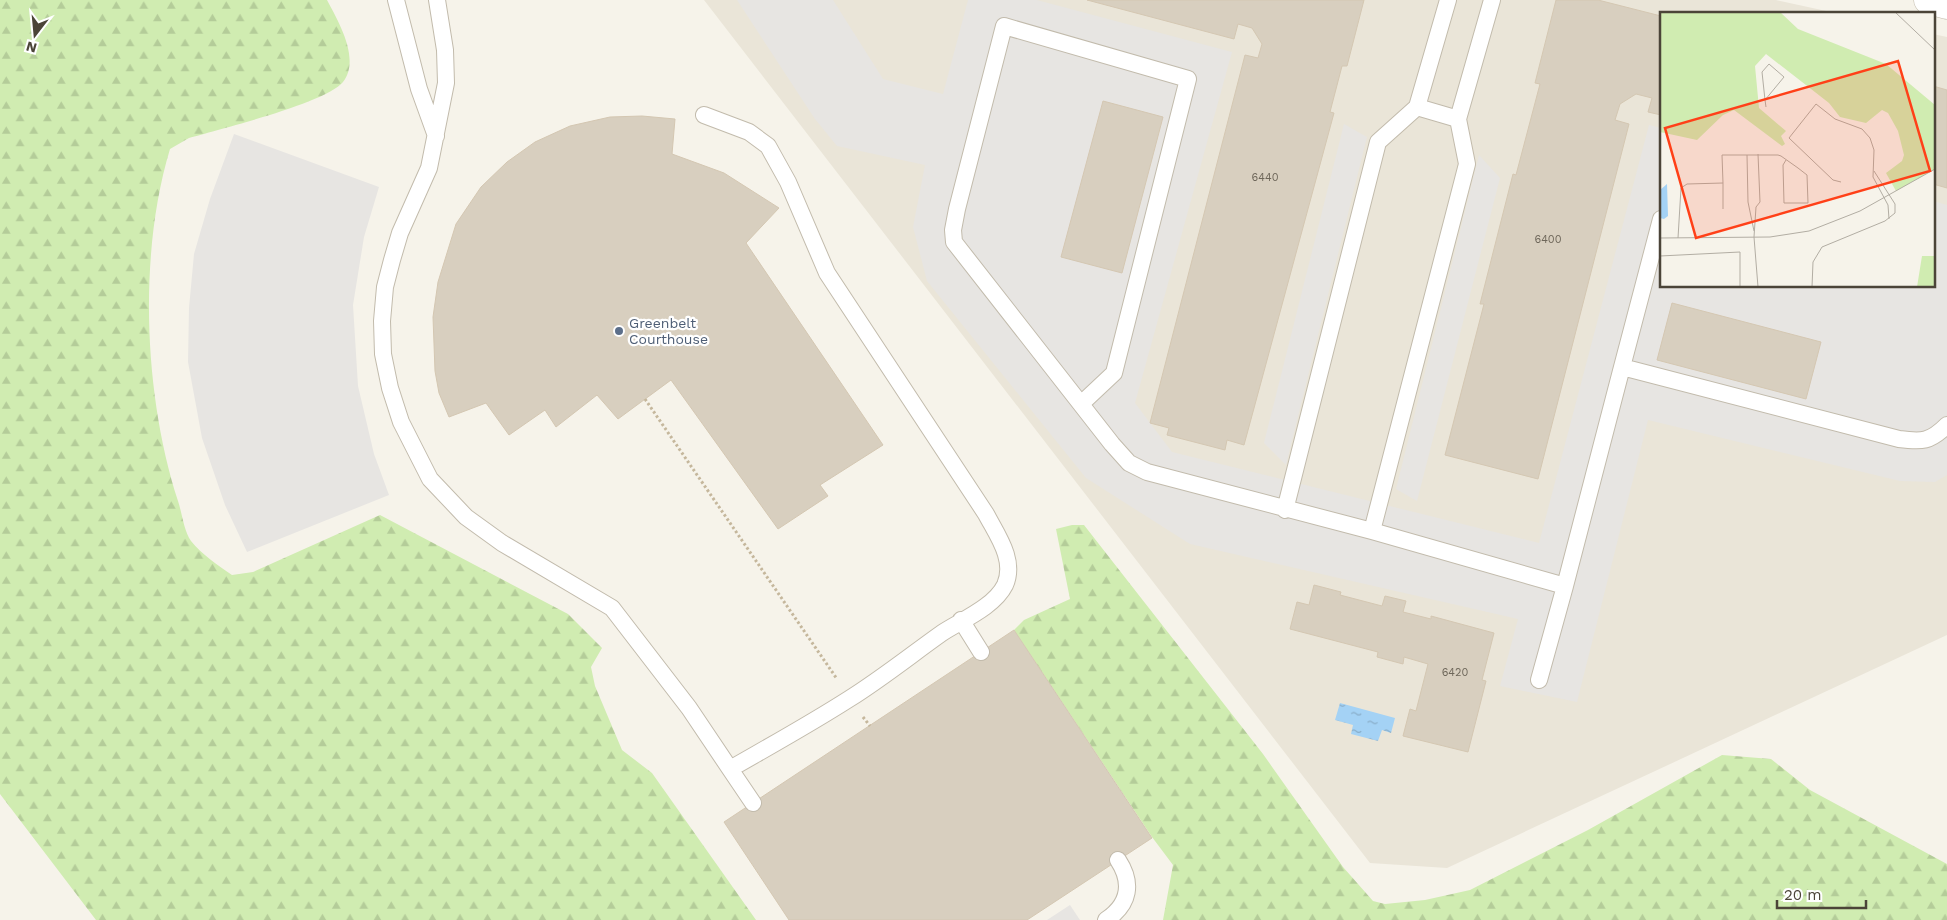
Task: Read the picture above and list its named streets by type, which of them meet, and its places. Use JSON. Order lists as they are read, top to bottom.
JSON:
{
  "places": ["Greenbelt Courthouse"],
  "house_numbers": ["6440", "6400", "6420"],
  "scale_bar": "20 m",
  "north": "bottom"
}
